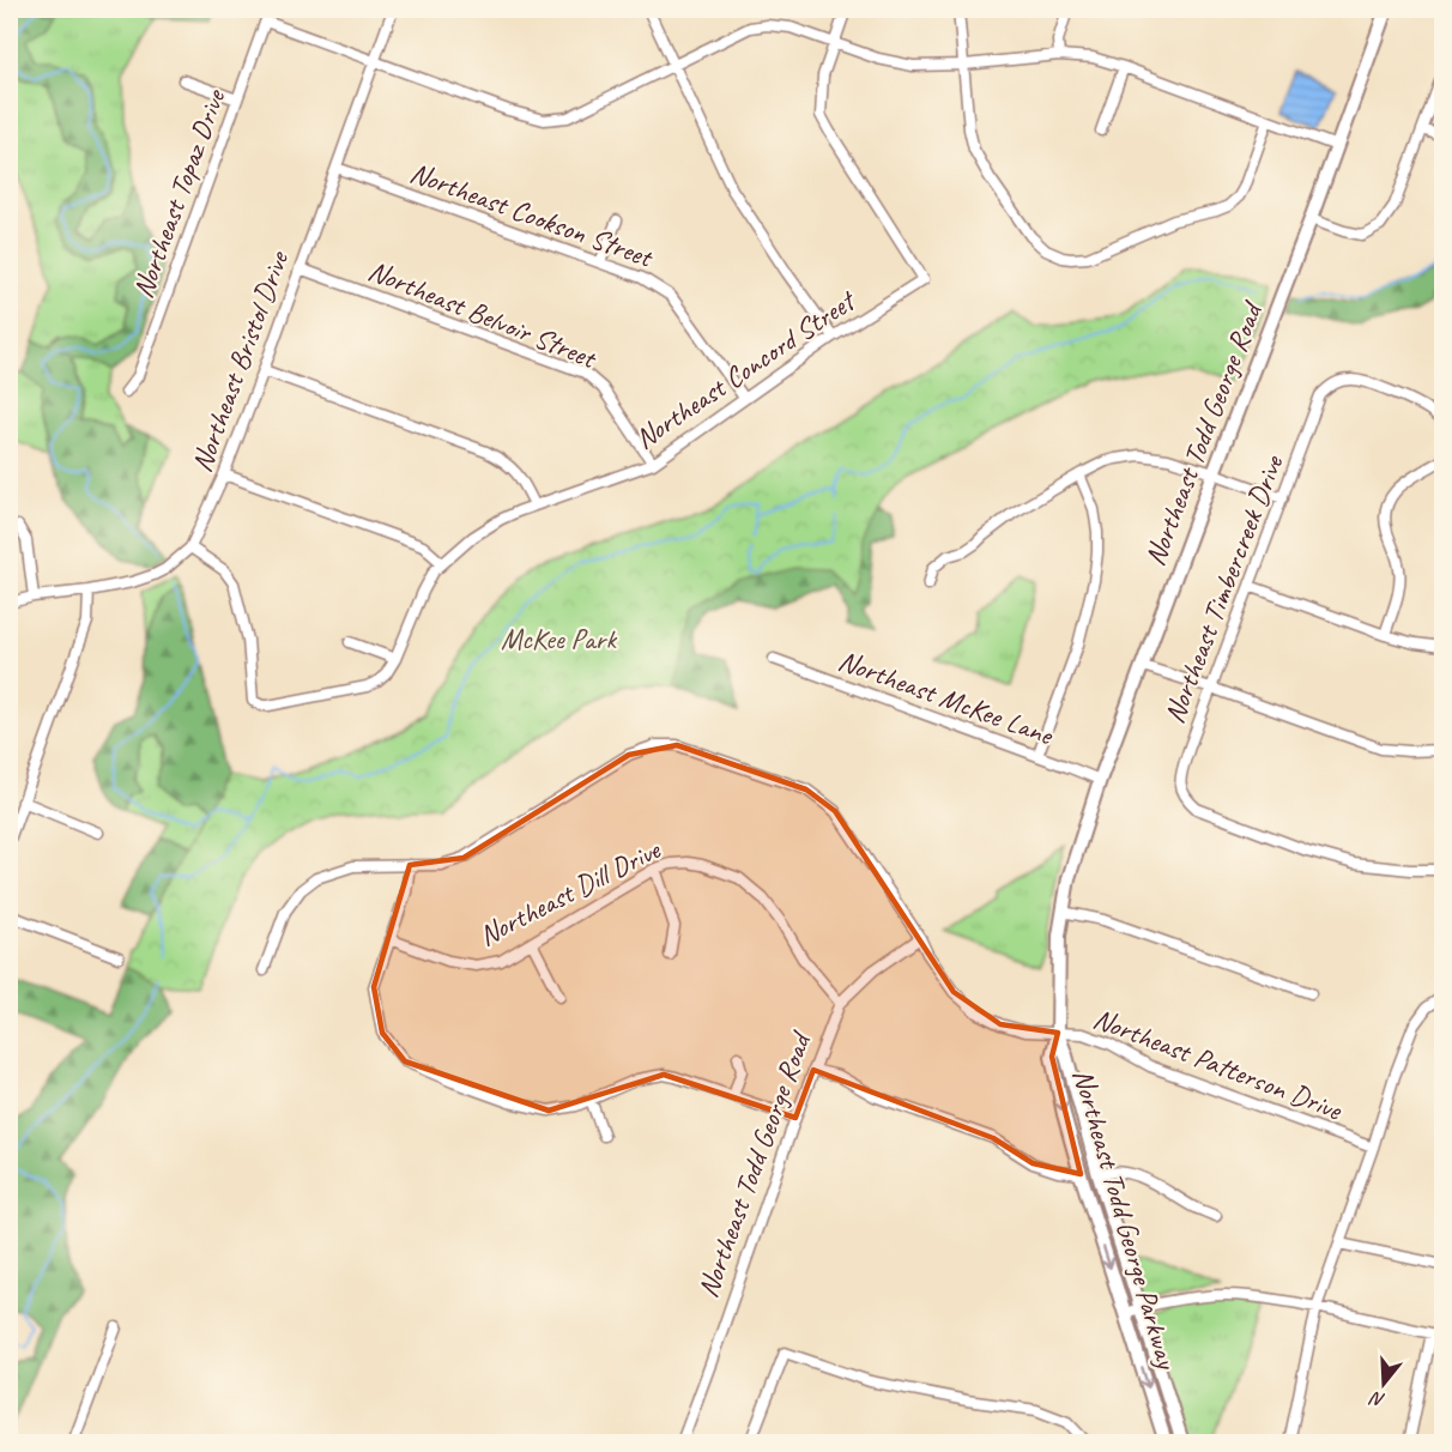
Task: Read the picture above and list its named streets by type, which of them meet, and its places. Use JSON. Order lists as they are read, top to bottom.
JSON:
{
  "streets": {
    "main road": ["Northeast Todd George Road", "Northeast Todd George Parkway"],
    "street": [
      "Northeast Topaz Drive",
      "Northeast Cookson Street",
      "Northeast Belvoir Street",
      "Northeast Bristol Drive",
      "Northeast Concord Street",
      "Northeast Timbercreek Drive",
      "Northeast McKee Lane",
      "Northeast Dill Drive",
      "Northeast Patterson Drive"
    ]
  },
  "crossings": [
    ["Northeast Cookson Street", "Northeast Bristol Drive"],
    ["Northeast Cookson Street", "Northeast Concord Street"],
    ["Northeast Belvoir Street", "Northeast Bristol Drive"],
    ["Northeast Belvoir Street", "Northeast Concord Street"],
    ["Northeast Bristol Drive", "Northeast Concord Street"],
    ["Northeast Todd George Road", "Northeast McKee Lane"],
    ["Northeast Todd George Road", "Northeast Dill Drive"],
    ["Northeast Todd George Road", "Northeast Patterson Drive"],
    ["Northeast Todd George Road", "Northeast Todd George Parkway"],
    ["Northeast Patterson Drive", "Northeast Todd George Parkway"]
  ],
  "parks": ["McKee Park"],
  "north": "bottom"
}
